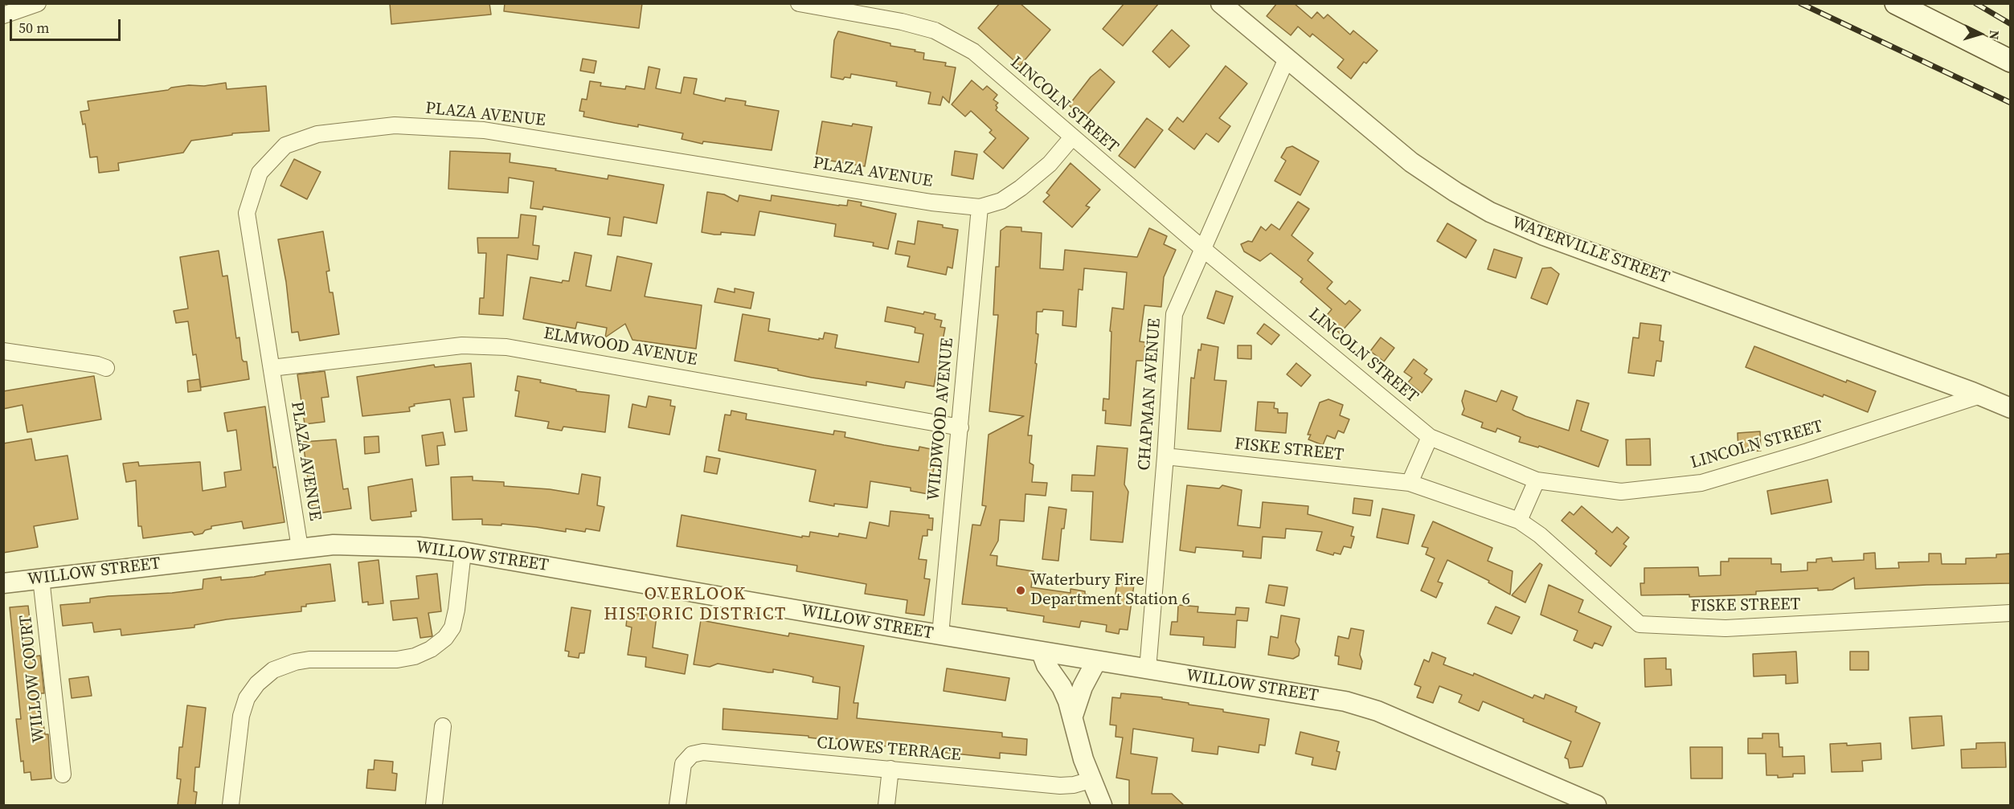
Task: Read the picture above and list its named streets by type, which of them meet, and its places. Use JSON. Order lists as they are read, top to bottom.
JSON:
{
  "streets": {
    "street": [
      "LINCOLN STREET",
      "PLAZA AVENUE",
      "WATERVILLE STREET",
      "ELMWOOD AVENUE",
      "CHAPMAN AVENUE",
      "WILDWOOD AVENUE",
      "FISKE STREET",
      "WILLOW STREET",
      "WILLOW COURT",
      "CLOWES TERRACE"
    ]
  },
  "crossings": [
    ["LINCOLN STREET", "PLAZA AVENUE"],
    ["LINCOLN STREET", "WATERVILLE STREET"],
    ["LINCOLN STREET", "CHAPMAN AVENUE"],
    ["PLAZA AVENUE", "ELMWOOD AVENUE"],
    ["PLAZA AVENUE", "WILDWOOD AVENUE"],
    ["PLAZA AVENUE", "WILLOW STREET"],
    ["WATERVILLE STREET", "CHAPMAN AVENUE"],
    ["ELMWOOD AVENUE", "WILDWOOD AVENUE"],
    ["CHAPMAN AVENUE", "FISKE STREET"],
    ["CHAPMAN AVENUE", "WILLOW STREET"],
    ["WILDWOOD AVENUE", "WILLOW STREET"],
    ["WILLOW STREET", "WILLOW COURT"]
  ],
  "districts": ["OVERLOOK HISTORIC DISTRICT"],
  "places": ["Waterbury Fire Department Station 6"],
  "scale_bar": "50 m",
  "north": "right"
}
